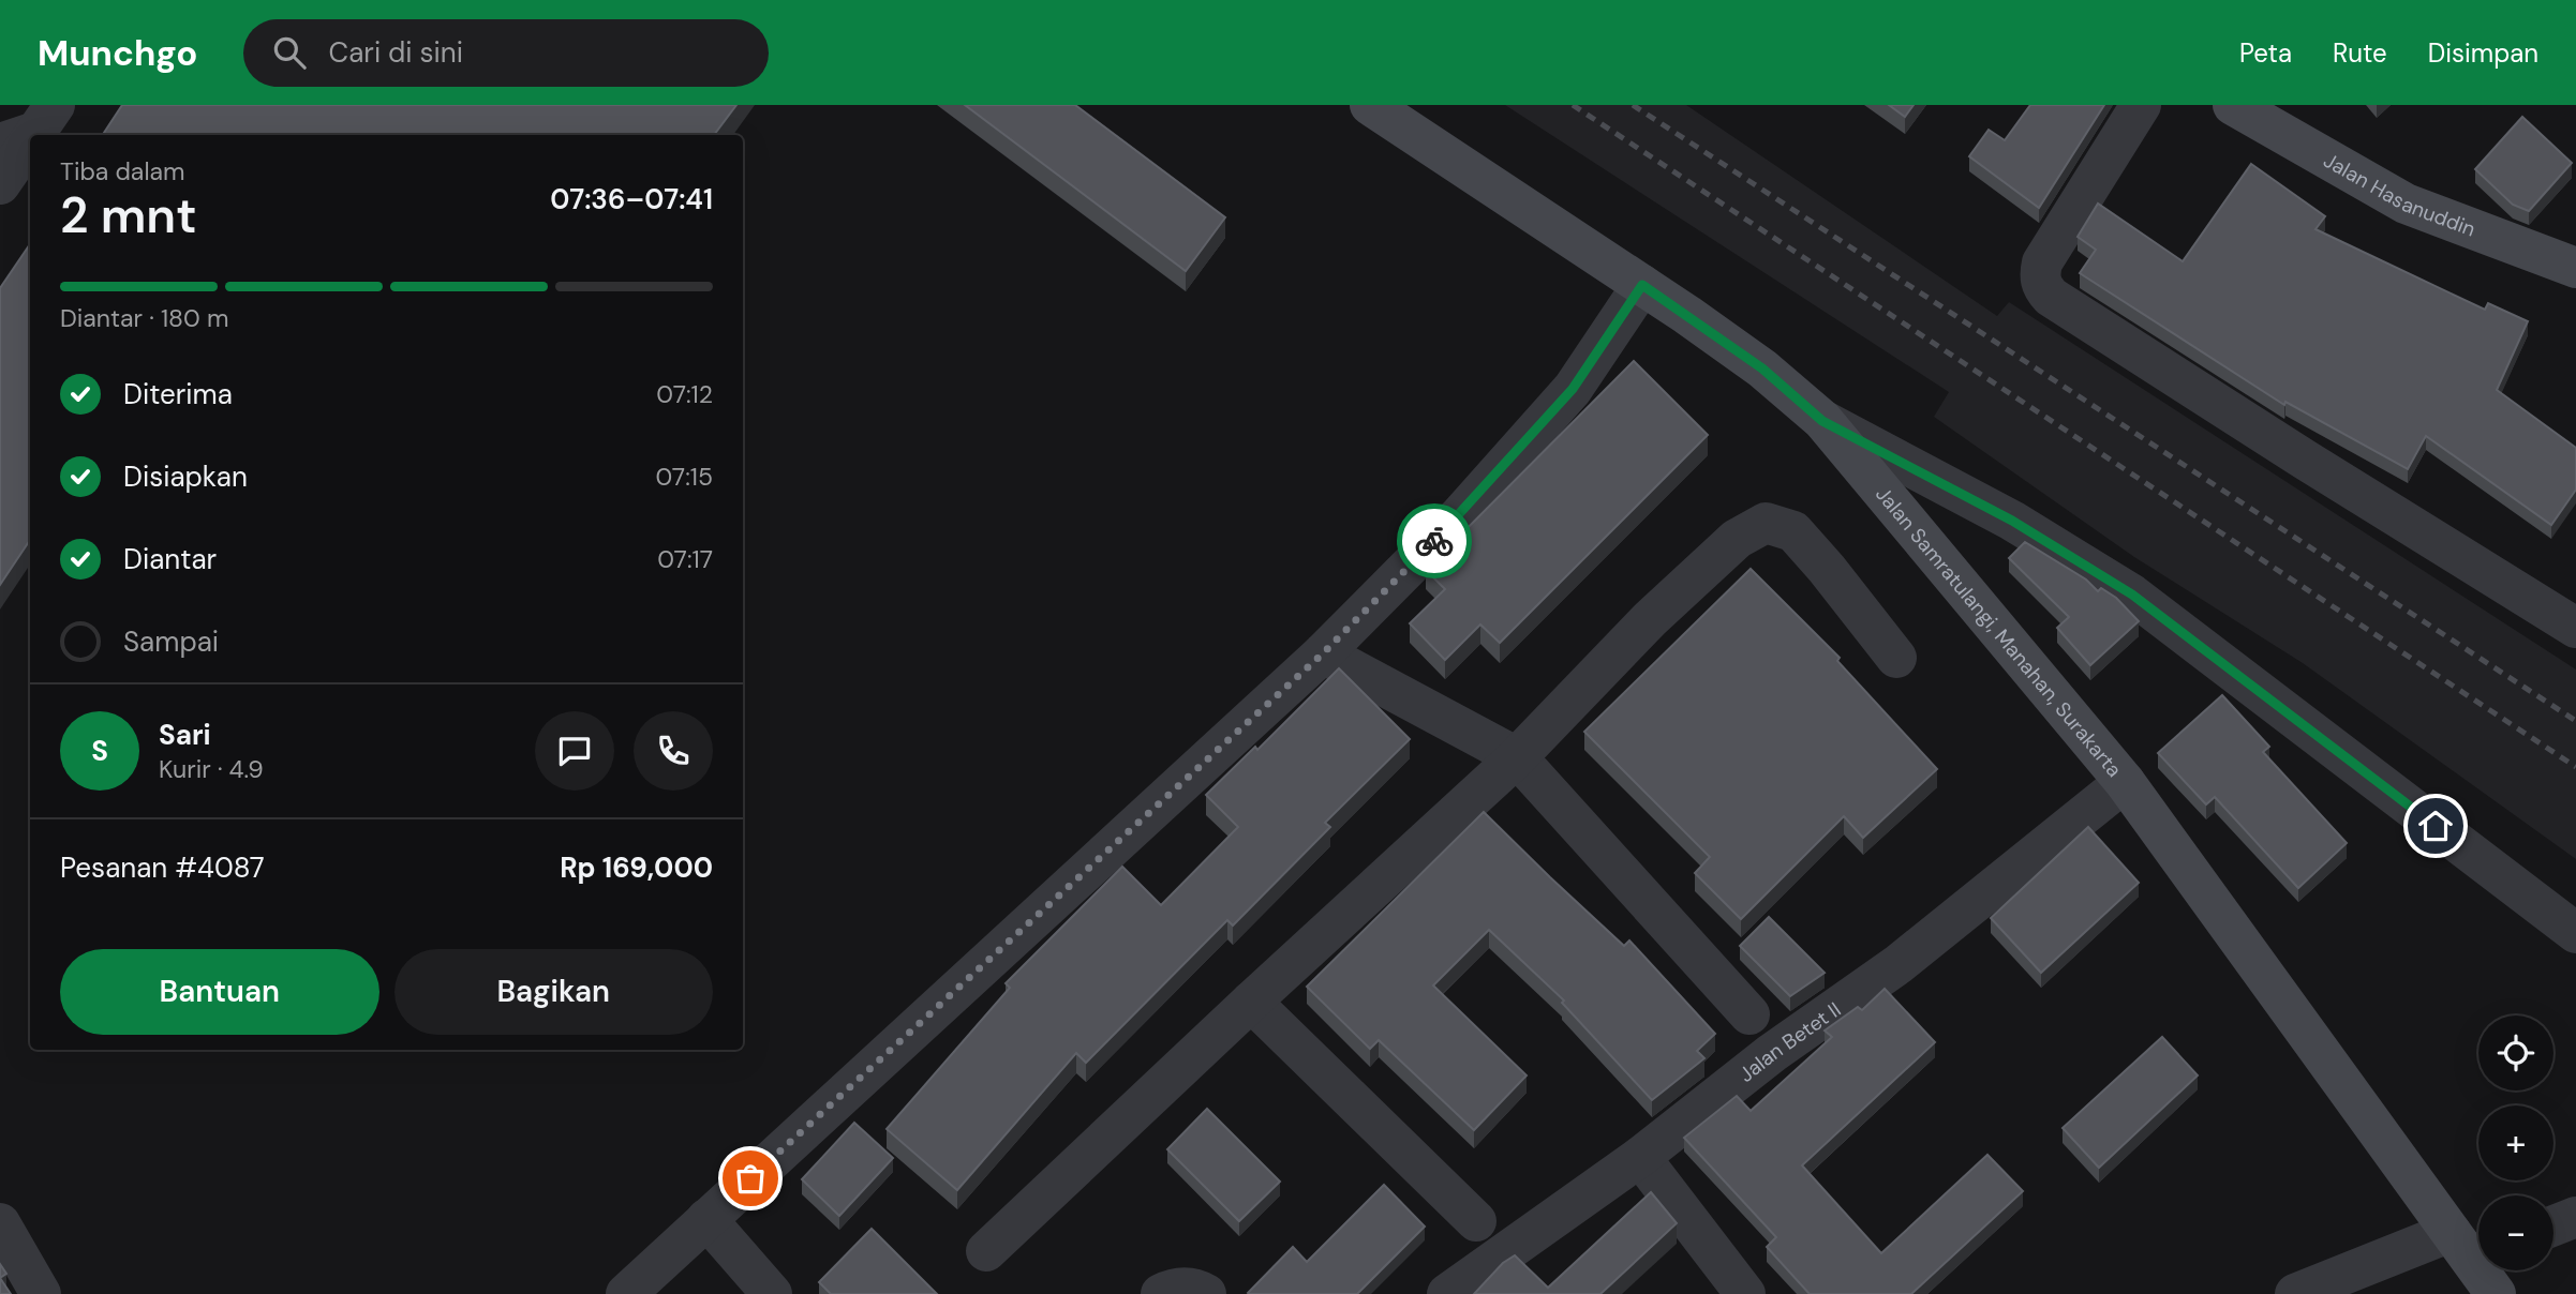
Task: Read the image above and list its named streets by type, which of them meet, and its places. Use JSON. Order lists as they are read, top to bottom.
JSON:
{
  "streets": {
    "main road": ["Jalan Hasanuddin", "Jalan Samratulangi, Manahan, Surakarta"],
    "street": ["Jalan Betet II"]
  },
  "crossings": [
    ["Jalan Samratulangi, Manahan, Surakarta", "Jalan Betet II"]
  ],
  "page": {
    "header": "Munchgo",
    "search": "Cari di sini",
    "nav": ["Peta", "Rute", "Disimpan"],
    "heading": ["2 mnt", "Tiba dalam", "07:36–07:41"],
    "panel": [
      "Sari",
      "Kurir · 4.9",
      "Pesanan #4087",
      "Rp 169,000"
    ],
    "bar": "Diantar · 180 m",
    "list": [
      ["Diterima", "07:12"],
      ["Disiapkan", "07:15"],
      ["Diantar", "07:17"],
      "Sampai"
    ],
    "round": "S",
    "buttons": ["Bantuan", "Bagikan"],
    "map_buttons": ["+", "−"]
  }
}
